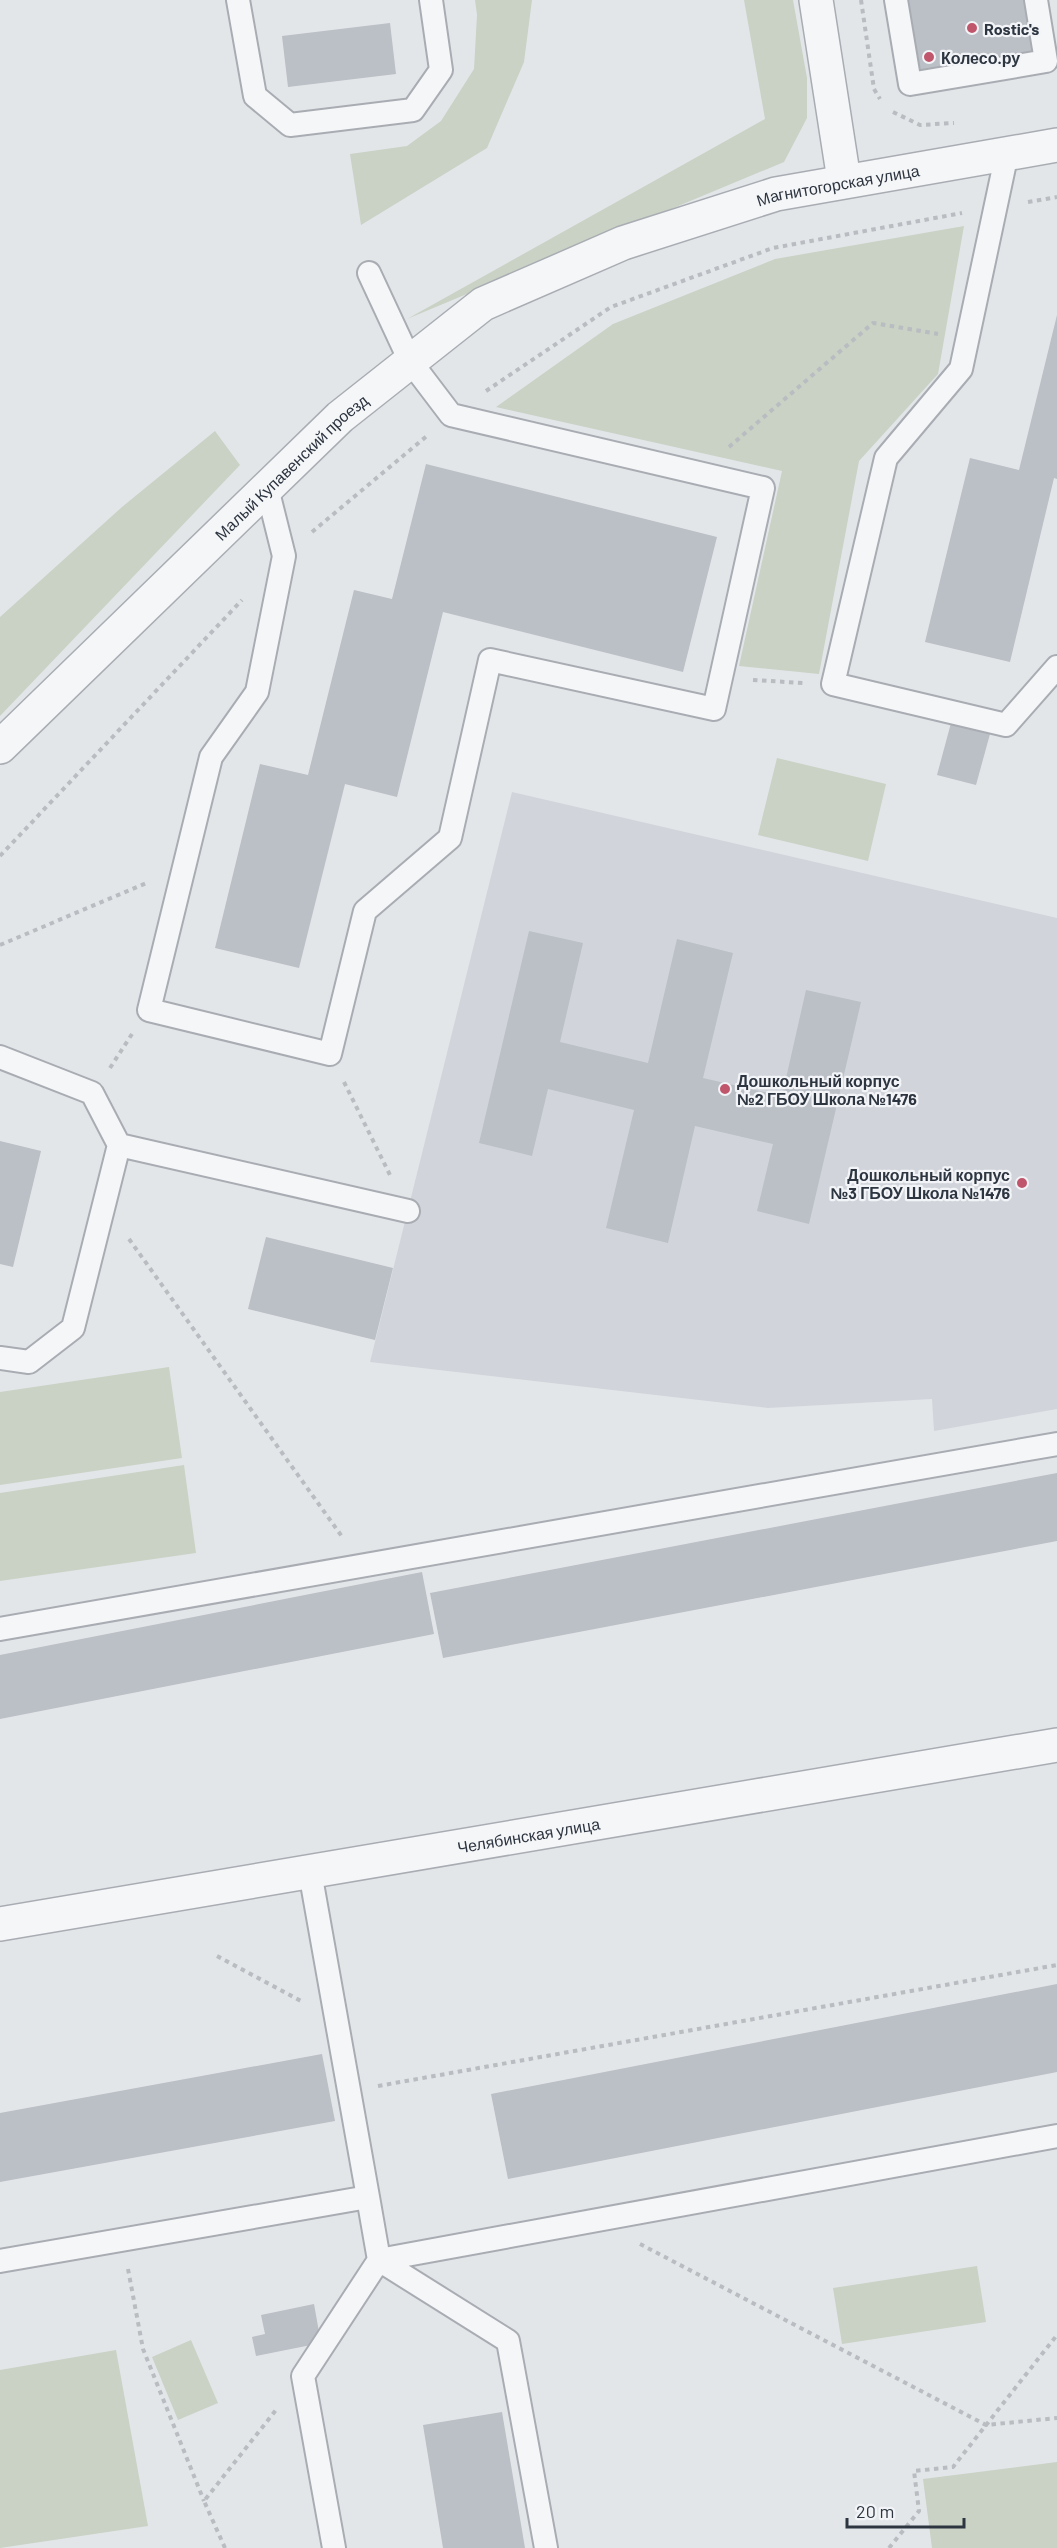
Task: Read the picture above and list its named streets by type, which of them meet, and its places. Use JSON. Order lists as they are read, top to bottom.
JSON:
{
  "streets": {
    "street": ["Магнитогорская улица", "Малый Купавенский проезд", "Челябинская улица"]
  },
  "crossings": [
    ["Магнитогорская улица", "Малый Купавенский проезд"]
  ],
  "places": [
    "Rostic's",
    "Колесо.ру",
    "Дошкольный корпус №2 ГБОУ Школа №1476",
    "Дошкольный корпус №3 ГБОУ Школа №1476"
  ],
  "scale_bar": "20 m"
}
